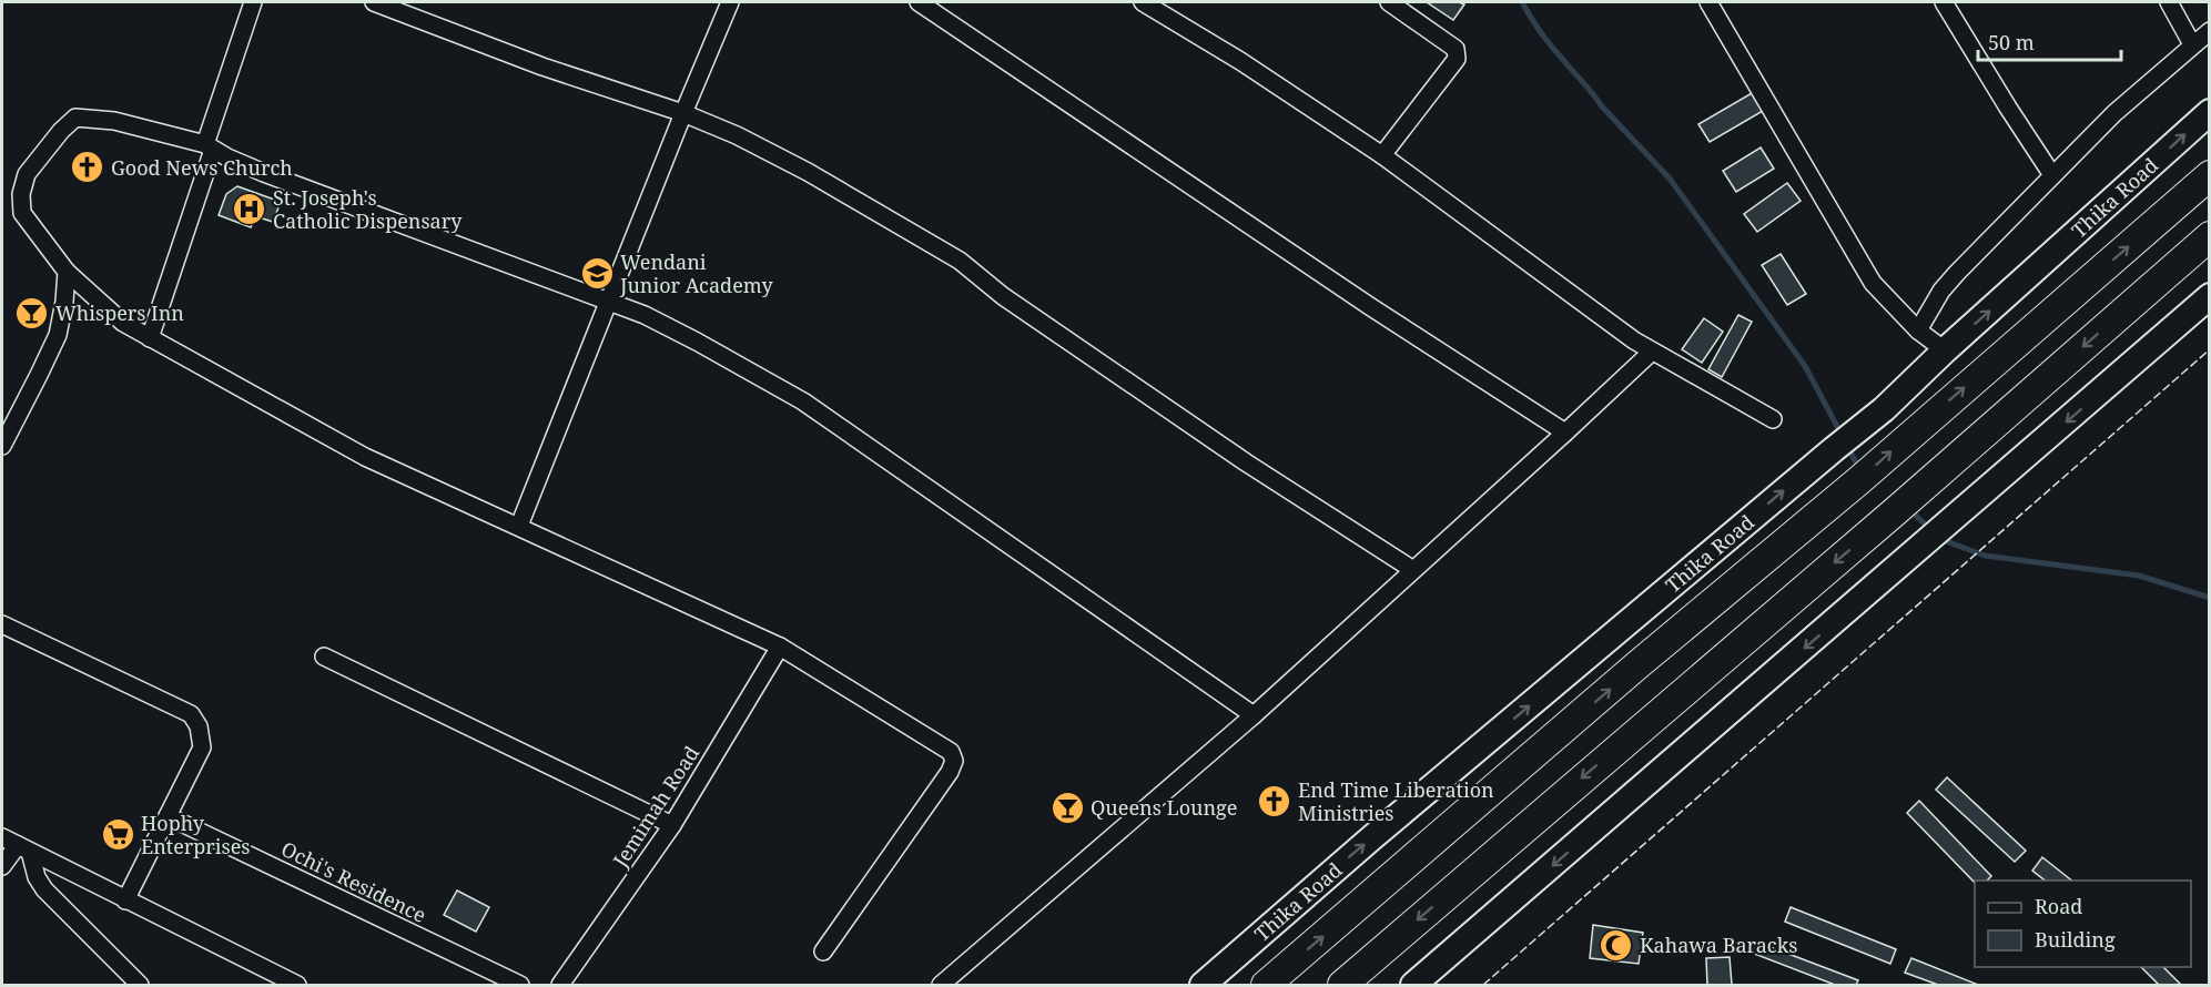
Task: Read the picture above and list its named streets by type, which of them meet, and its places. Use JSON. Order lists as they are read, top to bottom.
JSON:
{
  "streets": {
    "highway": ["Thika Road"],
    "street": ["Jemimah Road", "Ochi's Residence"]
  },
  "places": {
    "church": ["Good News Church", "End Time Liberation Ministries"],
    "hospital": ["St. Joseph's Catholic Dispensary"],
    "school or university": ["Wendani Junior Academy"],
    "bar": ["Whispers Inn", "Queens Lounge"],
    "supermarket": ["Hophy Enterprises"],
    "mosque": ["Kahawa Baracks"]
  },
  "legend": ["Road", "Building"],
  "scale_bar": "50 m"
}
